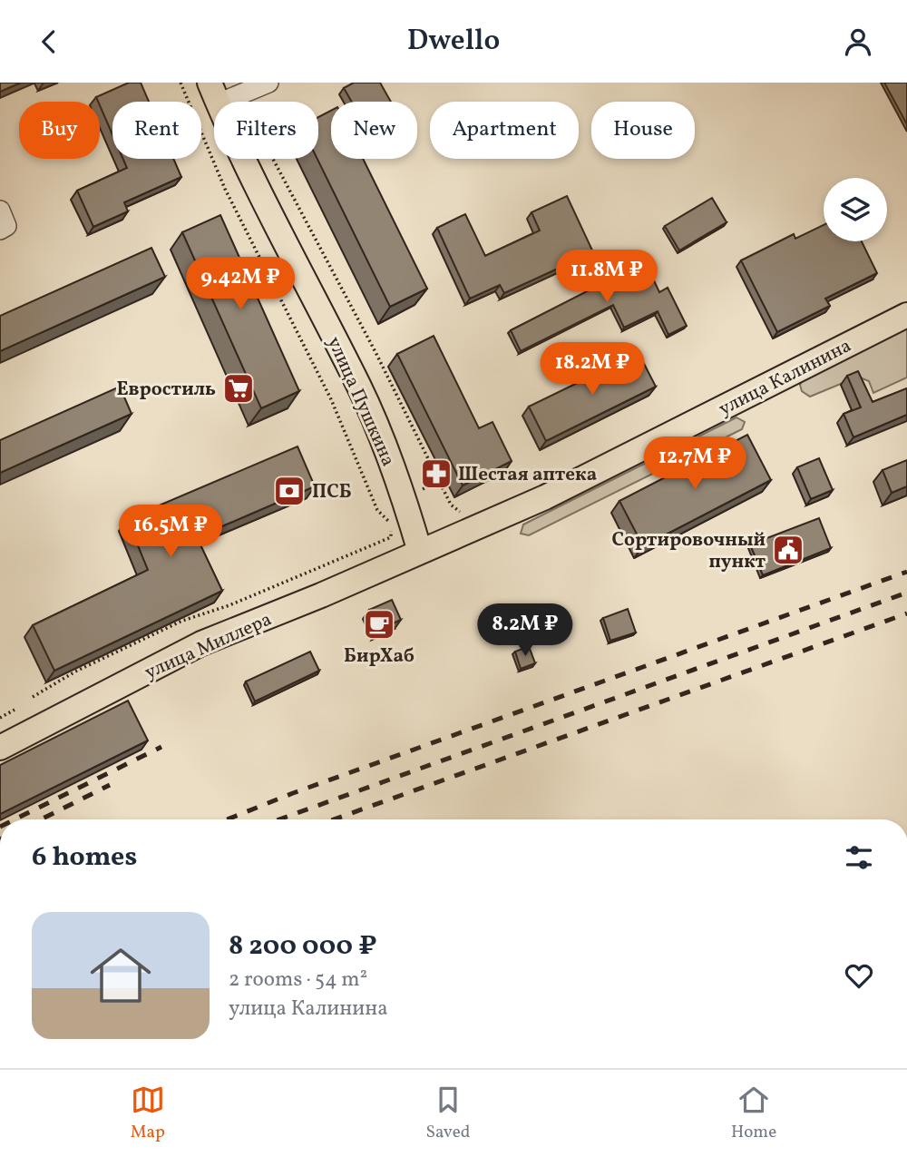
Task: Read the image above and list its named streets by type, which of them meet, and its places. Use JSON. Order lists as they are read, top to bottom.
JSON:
{
  "streets": {
    "main road": ["улица Калинина", "улица Пушкина", "улица Миллера"]
  },
  "crossings": [
    ["улица Калинина", "улица Пушкина"],
    ["улица Калинина", "улица Миллера"],
    ["улица Пушкина", "улица Миллера"]
  ],
  "places": {
    "supermarket": ["Евростиль"],
    "pharmacy": ["Шестая аптека"],
    "bank": ["ПСБ"],
    "public building": ["Сортировочный пункт"],
    "cafe": ["БирХаб"]
  },
  "page": {
    "header": "Dwello",
    "chip": [
      "Buy",
      "Rent",
      "Filters",
      "New",
      "Apartment",
      "House"
    ],
    "price": [
      "11.8M ₽",
      "9.42M ₽",
      "18.2M ₽",
      "12.7M ₽",
      "16.5M ₽",
      "8.2M ₽"
    ],
    "heading": "6 homes",
    "list": [
      {
        "name": "8 200 000 ₽",
        "note": "2 rooms · 54 m² · улица Калинина"
      }
    ],
    "tabs": ["Map", "Saved", "Home"]
  }
}
